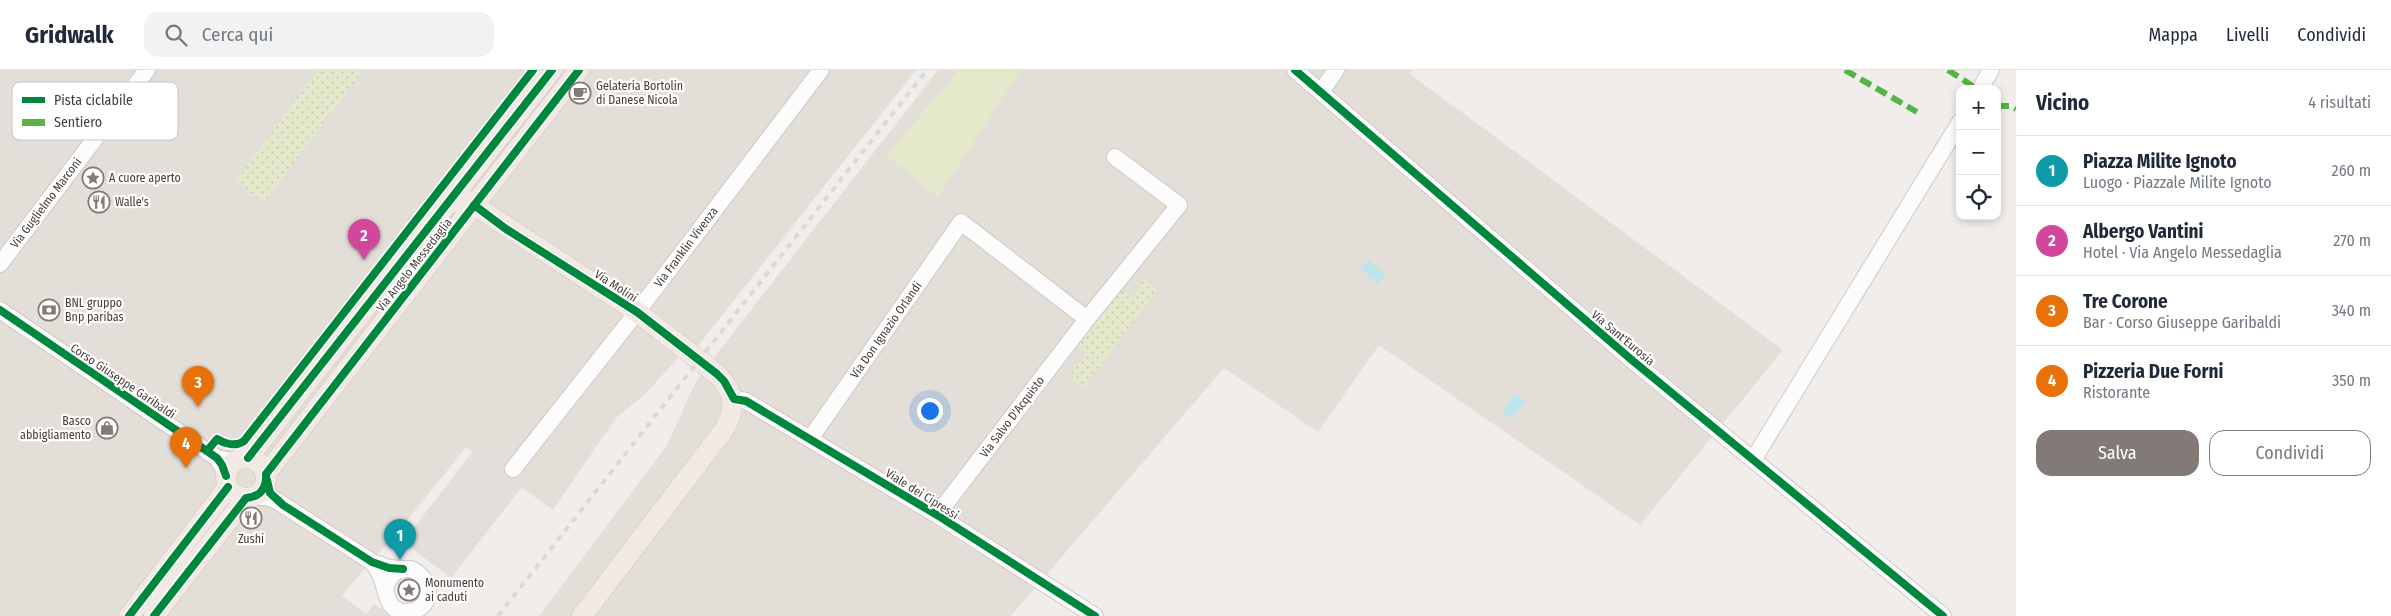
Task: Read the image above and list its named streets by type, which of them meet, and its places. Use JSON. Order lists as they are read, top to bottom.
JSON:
{
  "streets": {
    "main road": ["Via Angelo Messedaglia", "Via Molini"],
    "street": [
      "Via Guglielmo Marconi",
      "Via Franklin Vivenza",
      "Via Don Ignazio Orlandi",
      "Via Sant'Eurosia",
      "Corso Giuseppe Garibaldi",
      "Via Salvo D'Acquisto",
      "Viale dei Cipressi"
    ]
  },
  "crossings": [
    ["Via Franklin Vivenza", "Via Molini"],
    ["Via Angelo Messedaglia", "Via Molini"],
    ["Via Angelo Messedaglia", "Corso Giuseppe Garibaldi"],
    ["Via Molini", "Viale dei Cipressi"],
    ["Via Don Ignazio Orlandi", "Via Salvo D'Acquisto"],
    ["Via Don Ignazio Orlandi", "Viale dei Cipressi"],
    ["Via Salvo D'Acquisto", "Viale dei Cipressi"]
  ],
  "places": {
    "cafe": ["Gelateria Bortolin di Danese Nicola"],
    "place": ["A cuore aperto", "Monumento ai caduti"],
    "restaurant": ["Walle's", "Zushi"],
    "bank": ["BNL gruppo Bnp paribas"],
    "shop": ["Basco abbigliamento"]
  },
  "legend": ["Pista ciclabile", "Sentiero"],
  "page": {
    "header": "Gridwalk",
    "search": "Cerca qui",
    "nav": ["Mappa", "Livelli", "Condividi"],
    "heading": ["Vicino", "4 risultati"],
    "map_buttons": ["+", "−"],
    "list": [
      {
        "mark": "1",
        "name": "Piazza Milite Ignoto",
        "note": "Luogo · Piazzale Milite Ignoto",
        "value": "260 m"
      },
      {
        "mark": "2",
        "name": "Albergo Vantini",
        "note": "Hotel · Via Angelo Messedaglia",
        "value": "270 m"
      },
      {
        "mark": "3",
        "name": "Tre Corone",
        "note": "Bar · Corso Giuseppe Garibaldi",
        "value": "340 m"
      },
      {
        "mark": "4",
        "name": "Pizzeria Due Forni",
        "note": "Ristorante",
        "value": "350 m"
      }
    ],
    "pins": [
      "2",
      "3",
      "4",
      "1"
    ],
    "buttons": ["Salva", "Condividi"]
  }
}
